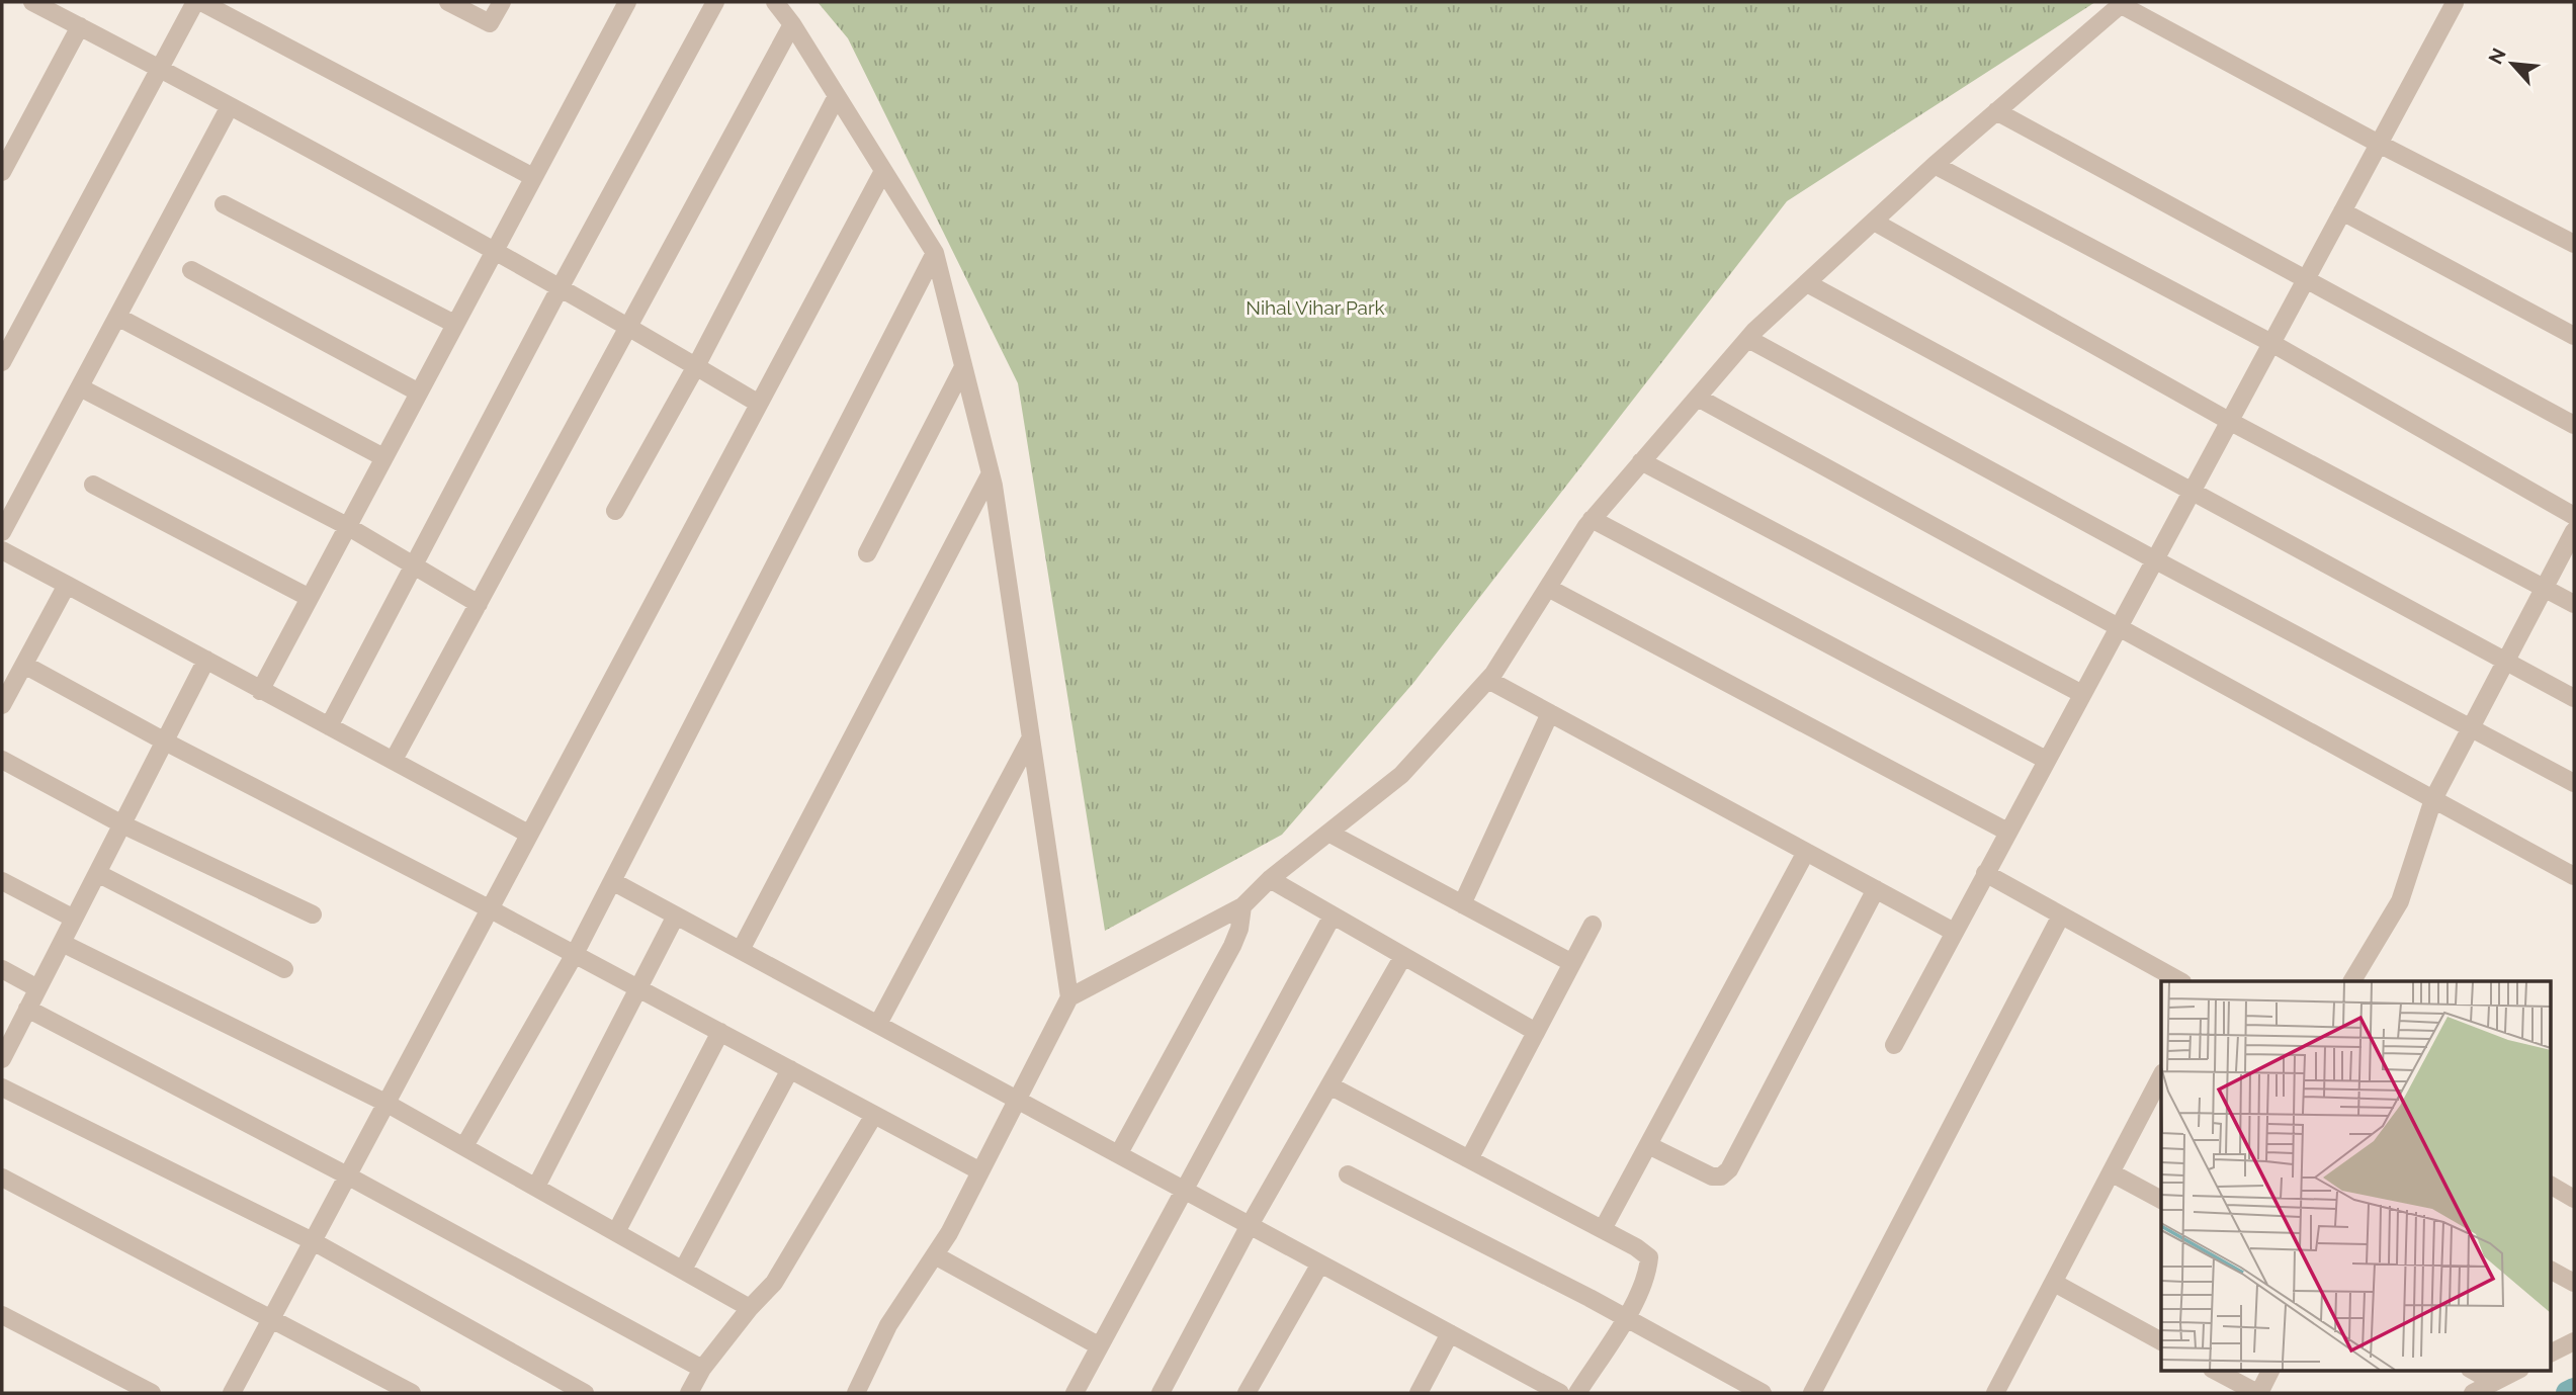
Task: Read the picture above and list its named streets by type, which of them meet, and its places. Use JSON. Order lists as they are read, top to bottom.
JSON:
{
  "parks": ["Nihal Vihar Park"],
  "north": "top left"
}
